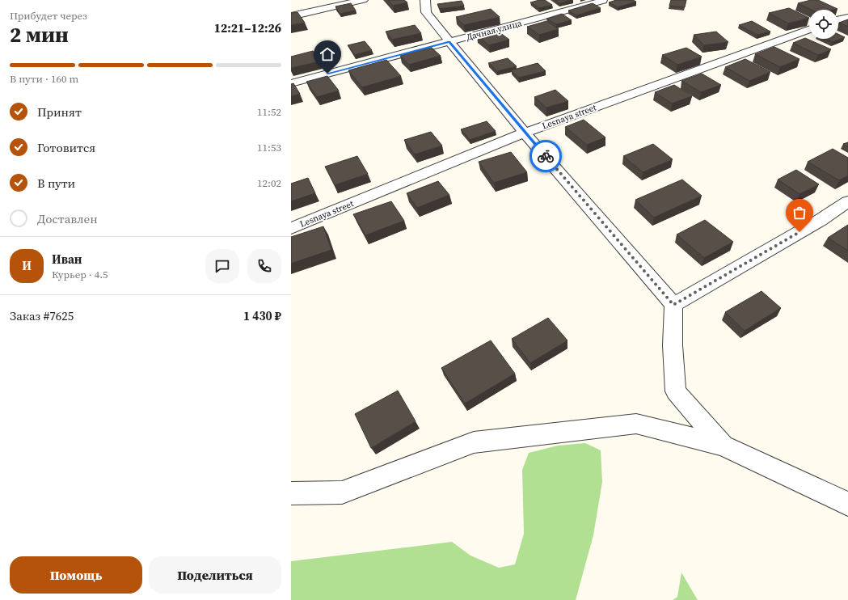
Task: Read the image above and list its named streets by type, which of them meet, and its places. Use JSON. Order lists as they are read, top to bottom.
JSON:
{
  "streets": {
    "street": ["Дачная улица", "Lesnaya street"]
  },
  "page": {
    "heading": ["2 мин", "Прибудет через", "12:21–12:26"],
    "panel": [
      "Иван",
      "Курьер · 4.5",
      "Заказ #7625",
      "1 430 ₽"
    ],
    "bar": "В пути · 160 m",
    "list": [
      ["Принят", "11:52"],
      ["Готовится", "11:53"],
      ["В пути", "12:02"],
      "Доставлен"
    ],
    "round": "И",
    "buttons": ["Помощь", "Поделиться"]
  }
}
